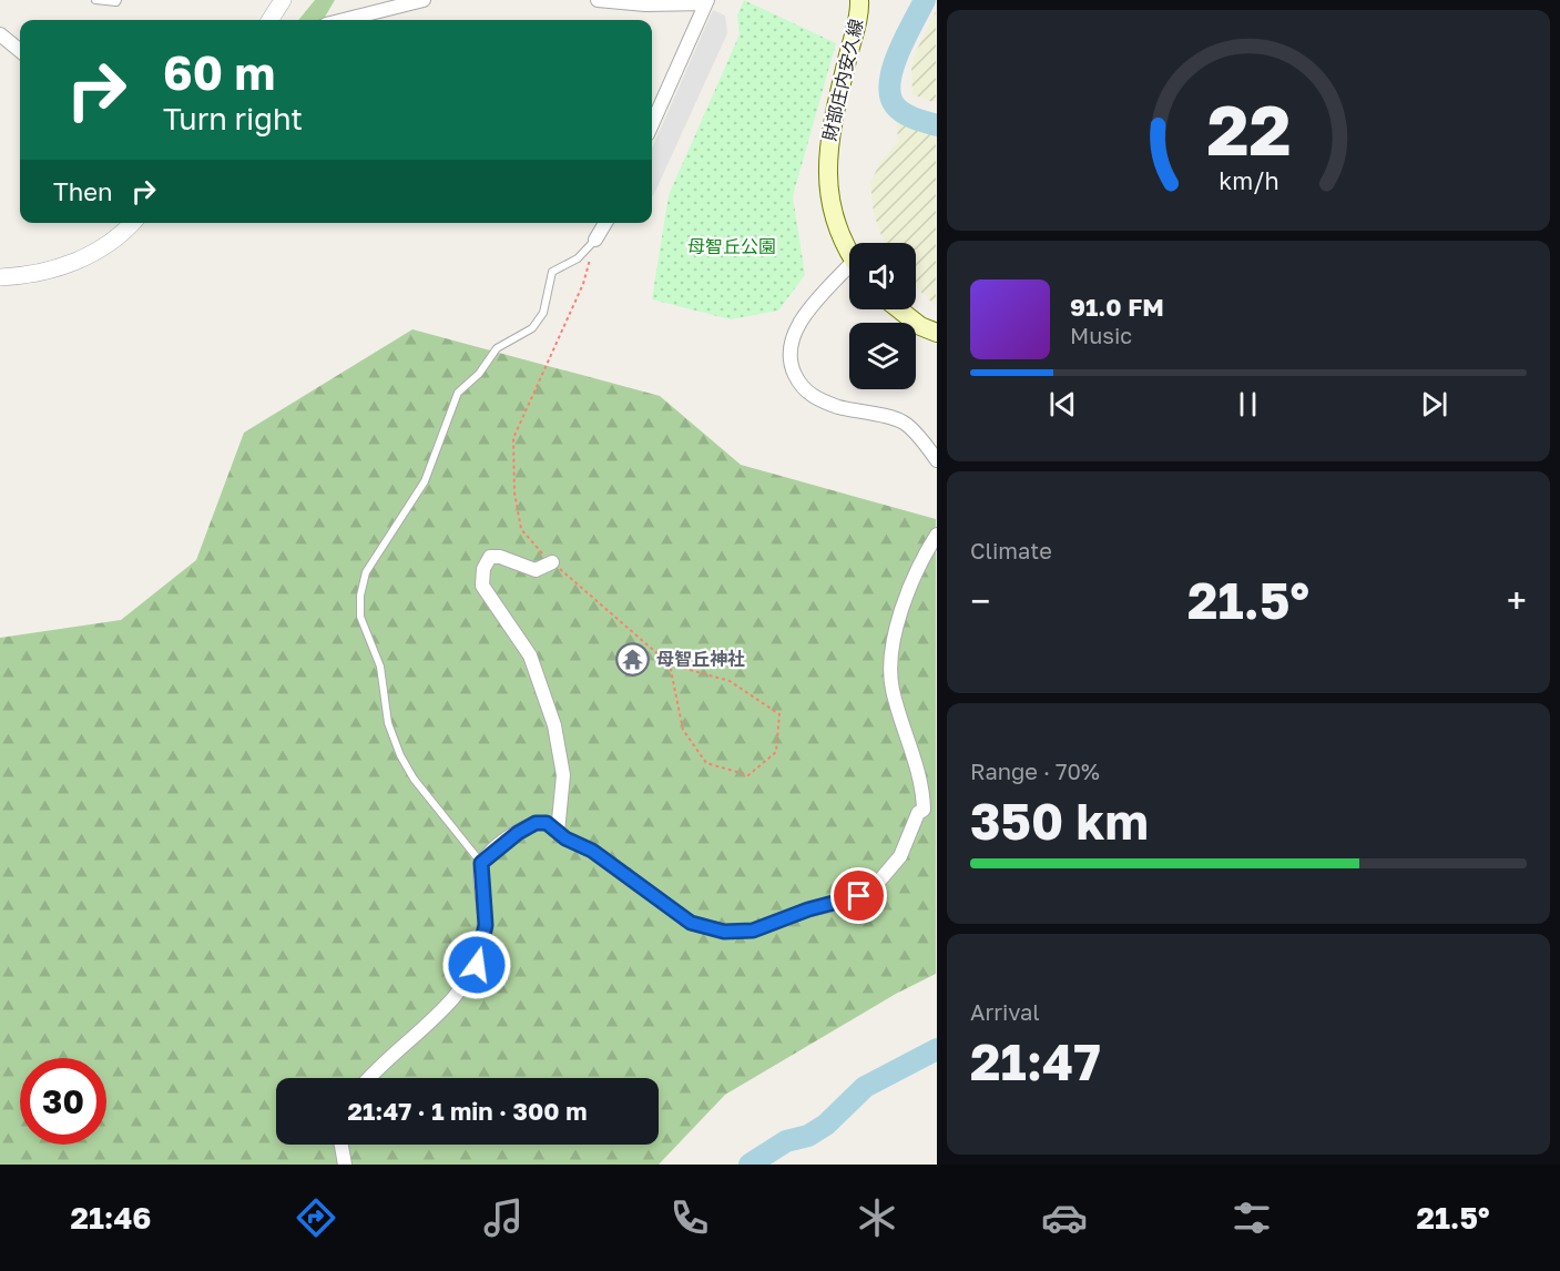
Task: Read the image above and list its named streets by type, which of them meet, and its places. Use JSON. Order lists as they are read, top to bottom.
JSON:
{
  "streets": {
    "main road": ["財部庄内安久線"]
  },
  "parks": ["母智丘公園"],
  "places": {
    "temple": ["母智丘神社"]
  },
  "page": {
    "turn": ["60 m", "Turn right"],
    "then": "Then",
    "song": ["91.0 FM", "Music"],
    "tile": [
      "Climate",
      ["Range · 70%", "350 km"],
      ["Arrival", "21:47"]
    ],
    "heat": ["−", "21.5°", "+"],
    "limit": "30",
    "trip": "21:47 · 1 min · 300 m",
    "tabs": ["21:46", "21.5°"],
    "gauge": ["22", "km/h"]
  }
}
